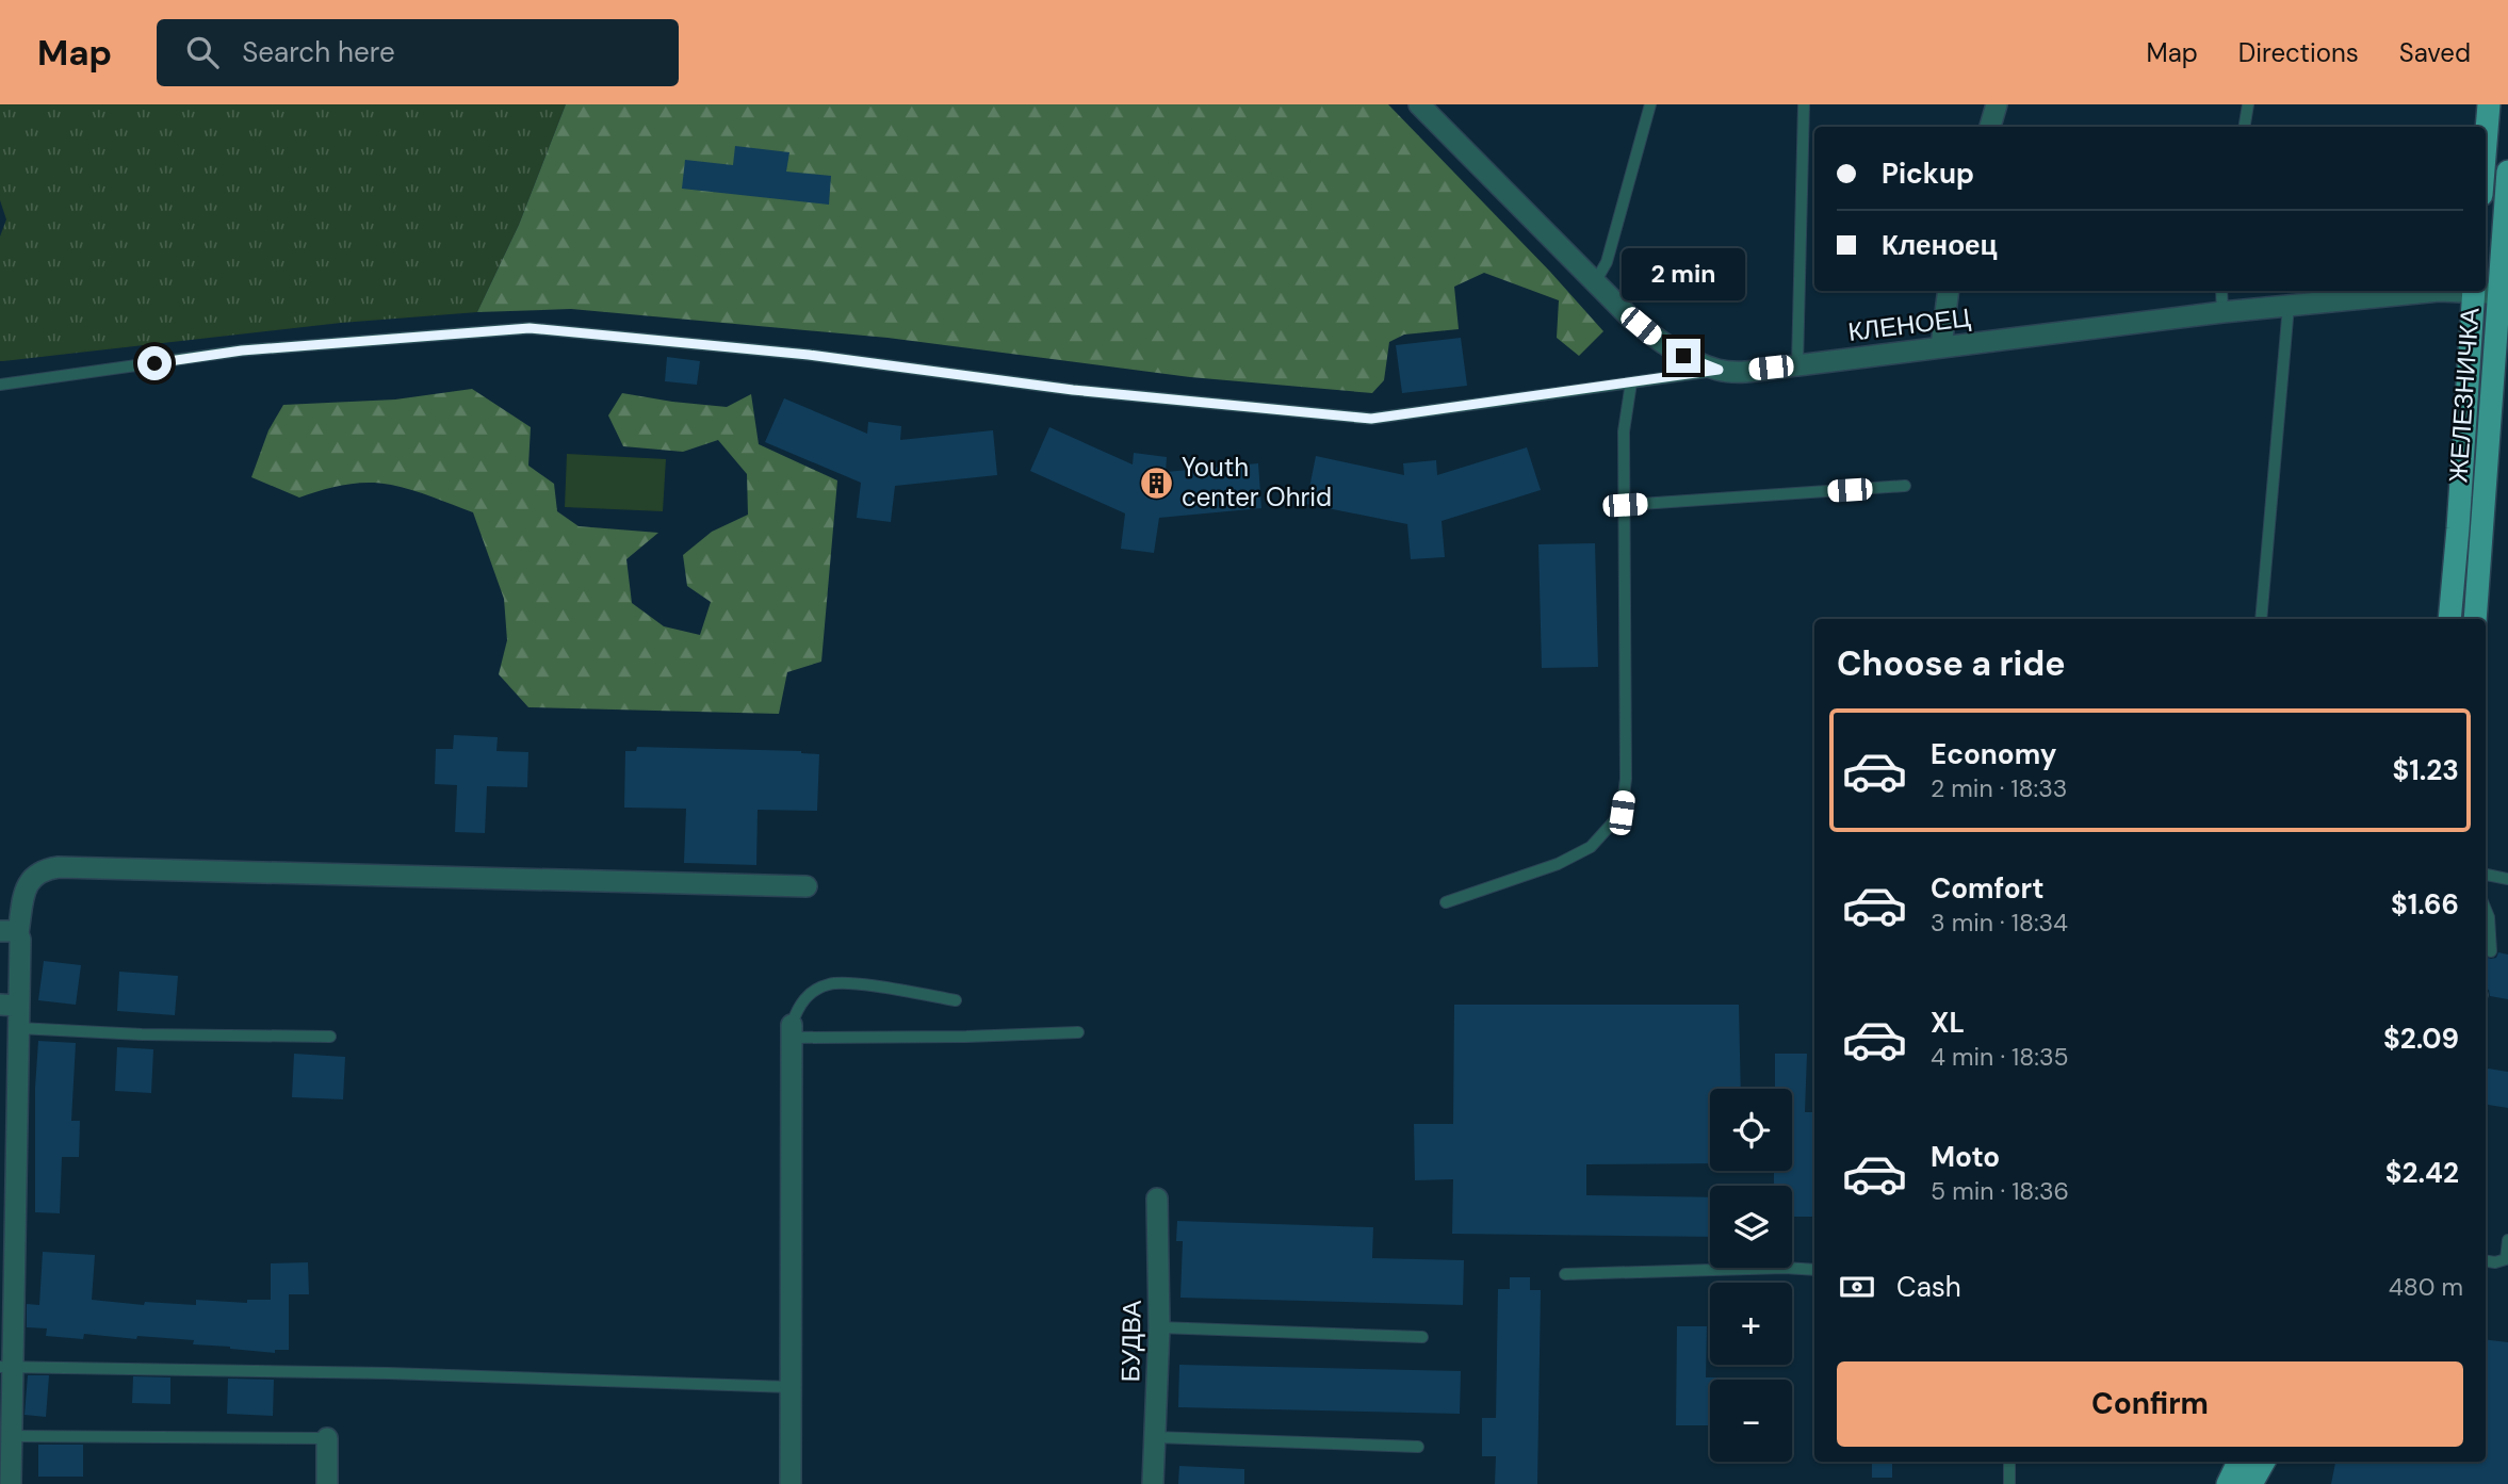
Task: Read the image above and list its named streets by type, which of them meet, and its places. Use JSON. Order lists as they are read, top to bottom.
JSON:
{
  "streets": {
    "main road": ["ЖЕЛЕЗНИЧКА"],
    "street": ["КЛЕНОЕЦ", "БУДВА"]
  },
  "places": {
    "building": ["Youth center Ohrid"]
  },
  "page": {
    "header": "Map",
    "search": "Search here",
    "nav": ["Map", "Directions", "Saved"],
    "banner": ["Pickup", "Кленоец"],
    "bubble": "2 min",
    "heading": "Choose a ride",
    "list": [
      {
        "name": "Economy",
        "note": "2 min · 18:33",
        "value": "$1.23"
      },
      {
        "name": "Comfort",
        "note": "3 min · 18:34",
        "value": "$1.66"
      },
      {
        "name": "XL",
        "note": "4 min · 18:35",
        "value": "$2.09"
      },
      {
        "name": "Moto",
        "note": "5 min · 18:36",
        "value": "$2.42"
      }
    ],
    "map_buttons": ["+", "−"],
    "pay": ["Cash", "480 m"],
    "buttons": "Confirm"
  }
}
